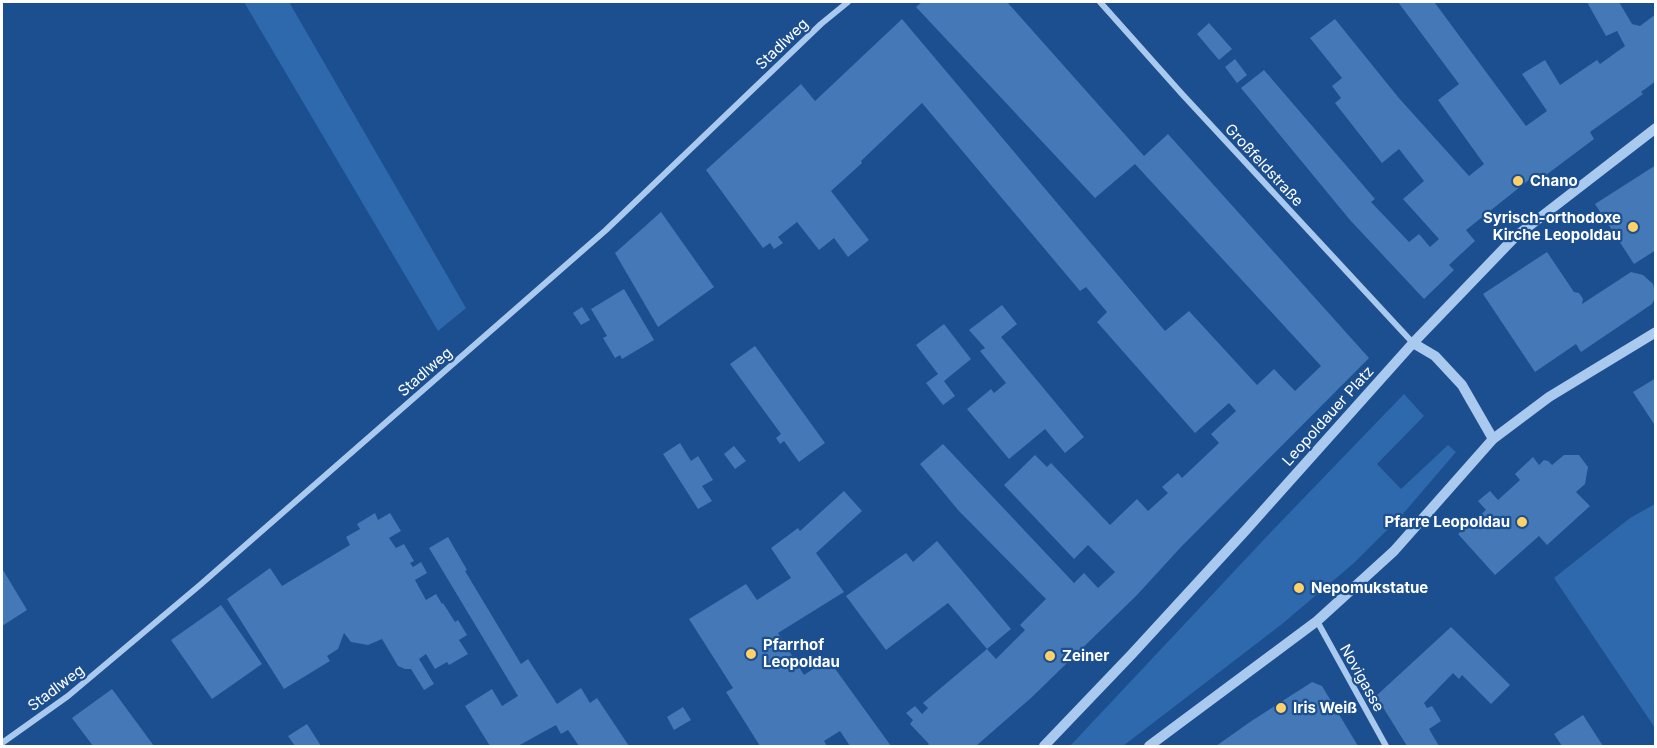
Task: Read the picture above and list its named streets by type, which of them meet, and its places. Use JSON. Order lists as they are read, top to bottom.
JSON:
{
  "streets": {
    "street": [
      "Stadlweg",
      "Großfeldstraße",
      "Leopoldauer Platz",
      "Novigasse"
    ]
  },
  "crossings": [
    ["Großfeldstraße", "Leopoldauer Platz"]
  ],
  "places": [
    "Chano",
    "Syrisch-orthodoxe Kirche Leopoldau",
    "Pfarre Leopoldau",
    "Nepomukstatue",
    "Pfarrhof Leopoldau",
    "Zeiner",
    "Iris Weiß"
  ]
}
